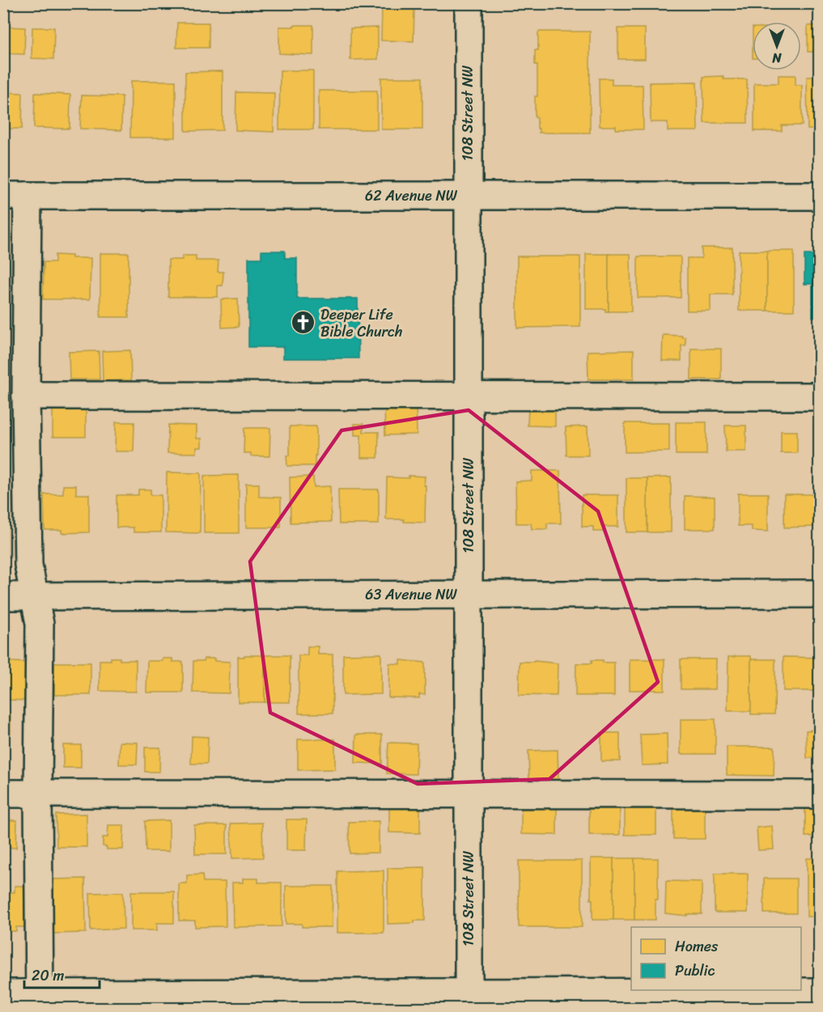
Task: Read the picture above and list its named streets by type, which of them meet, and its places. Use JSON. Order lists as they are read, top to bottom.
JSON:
{
  "streets": {
    "street": ["108 Street NW", "62 Avenue NW", "63 Avenue NW"]
  },
  "crossings": [
    ["108 Street NW", "62 Avenue NW"],
    ["108 Street NW", "63 Avenue NW"]
  ],
  "places": {
    "church": ["Deeper Life Bible Church"]
  },
  "legend": ["Homes", "Public"],
  "scale_bar": "20 m",
  "north": "bottom"
}
